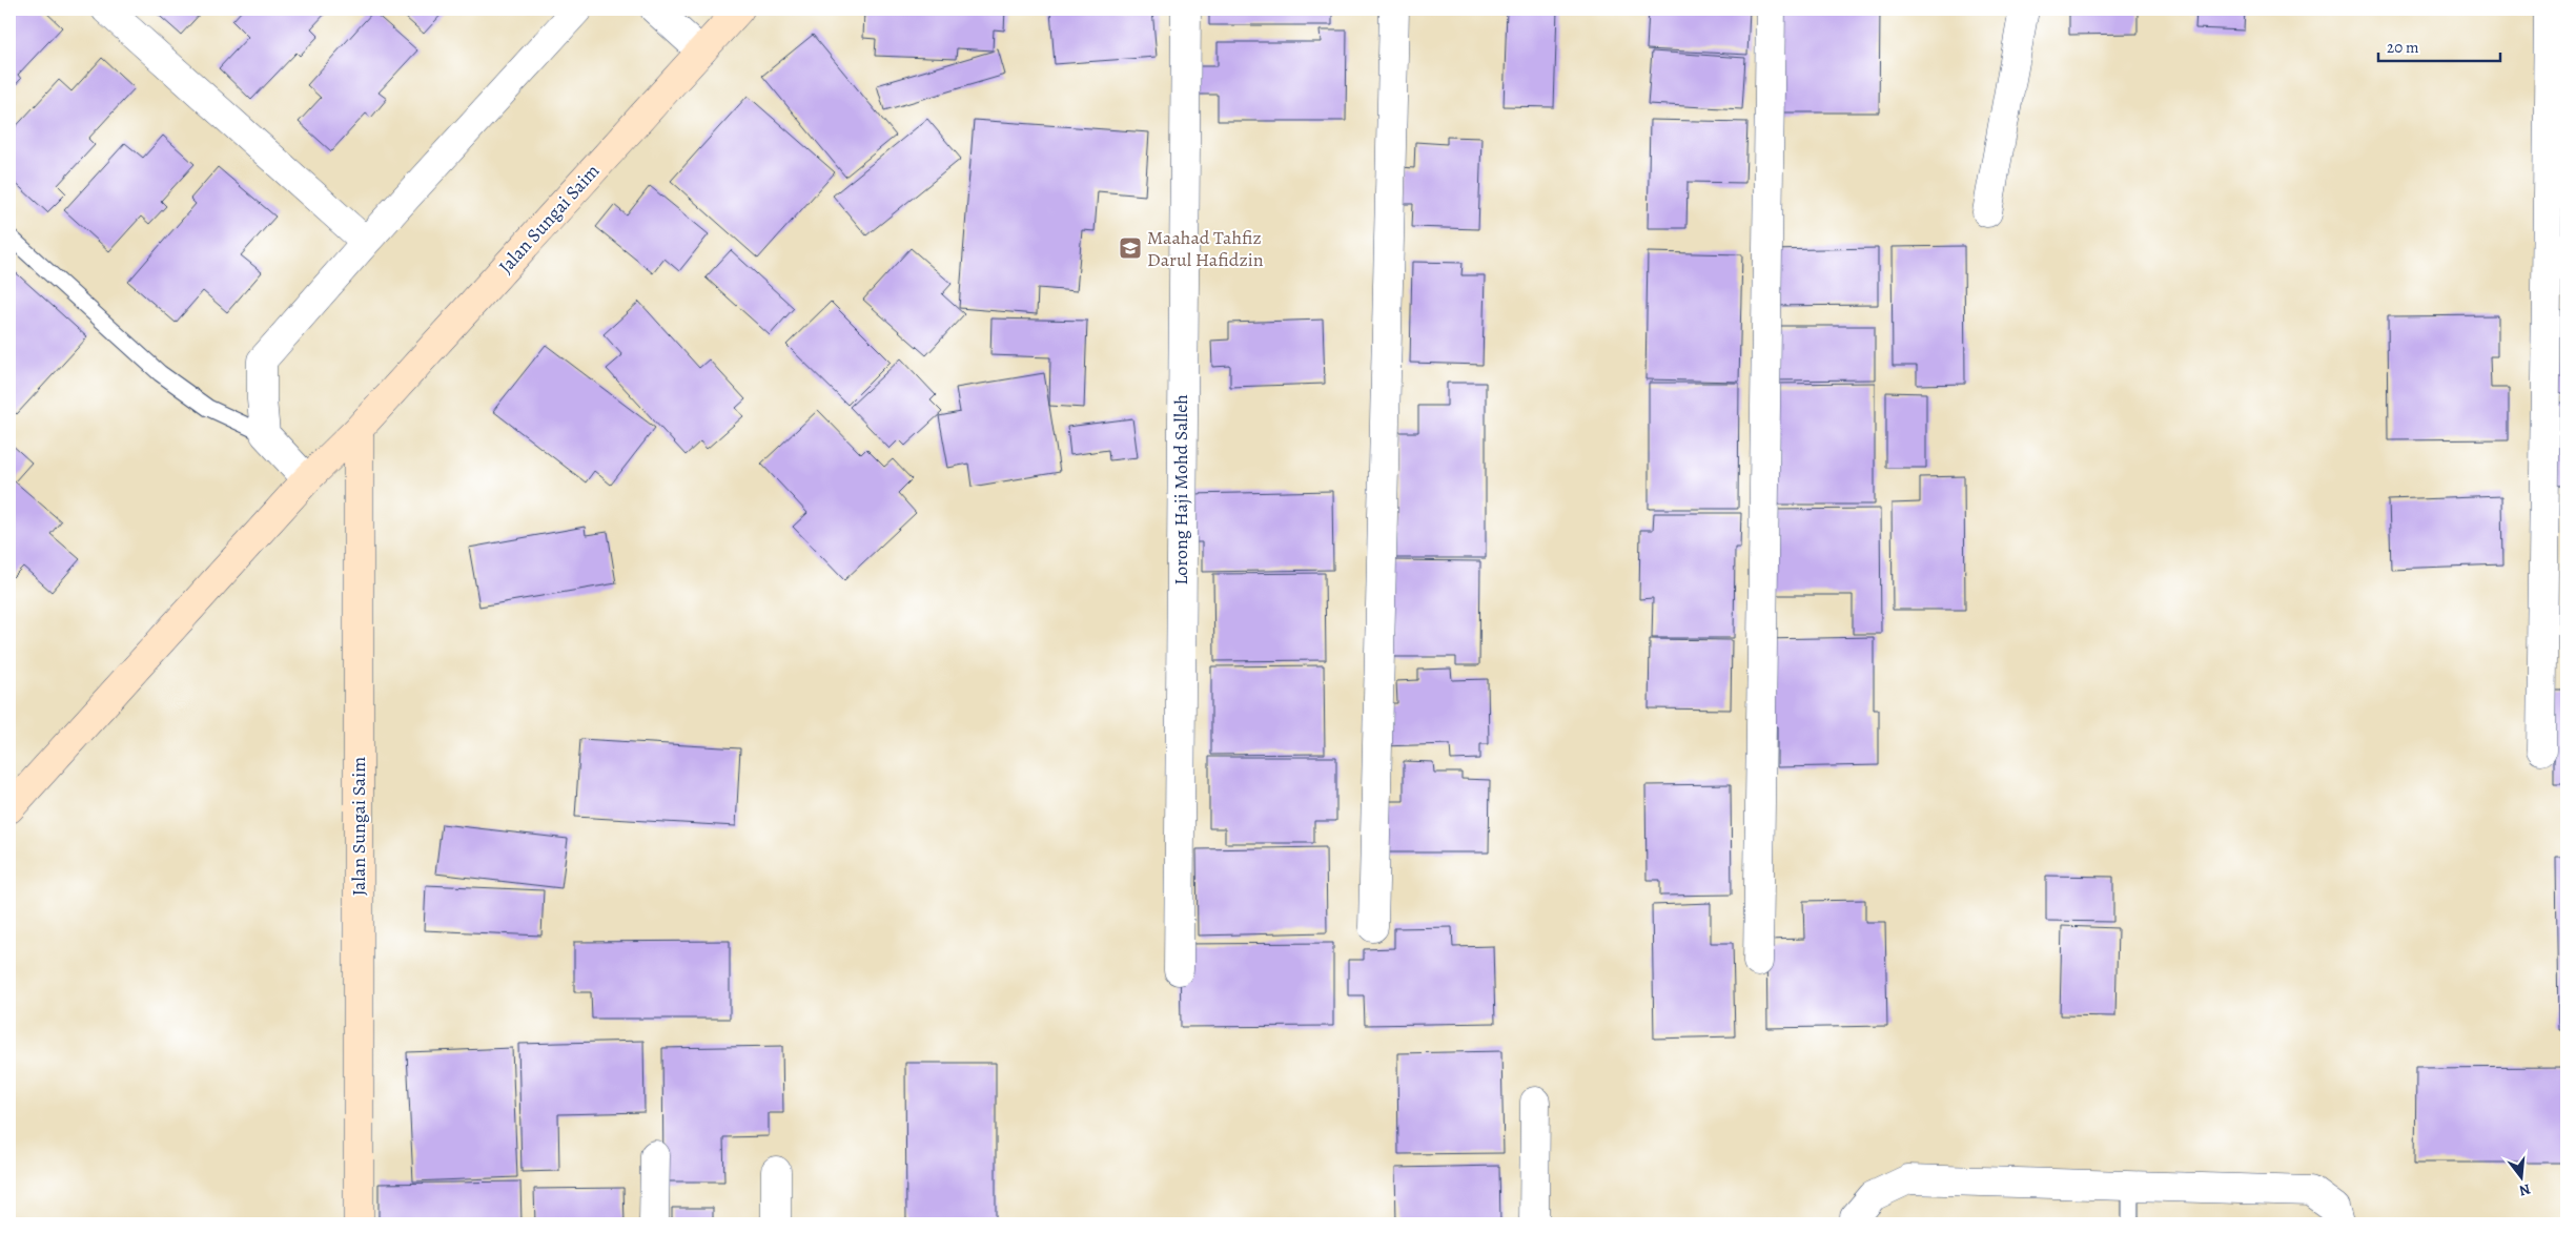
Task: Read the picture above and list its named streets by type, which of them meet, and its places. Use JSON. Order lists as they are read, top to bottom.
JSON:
{
  "streets": {
    "street": ["Jalan Sungai Saim", "Lorong Haji Mohd Salleh"]
  },
  "places": {
    "school or university": ["Maahad Tahfiz Darul Hafidzin"]
  },
  "scale_bar": "20 m",
  "north": "bottom"
}
